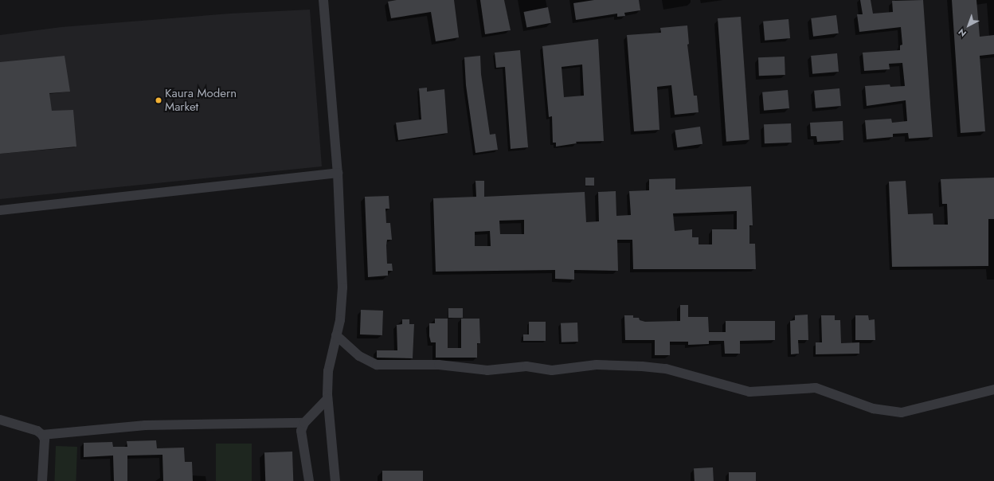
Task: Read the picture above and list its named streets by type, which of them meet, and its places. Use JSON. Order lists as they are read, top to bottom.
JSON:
{
  "places": ["Kaura Modern Market"],
  "north": "bottom left"
}
